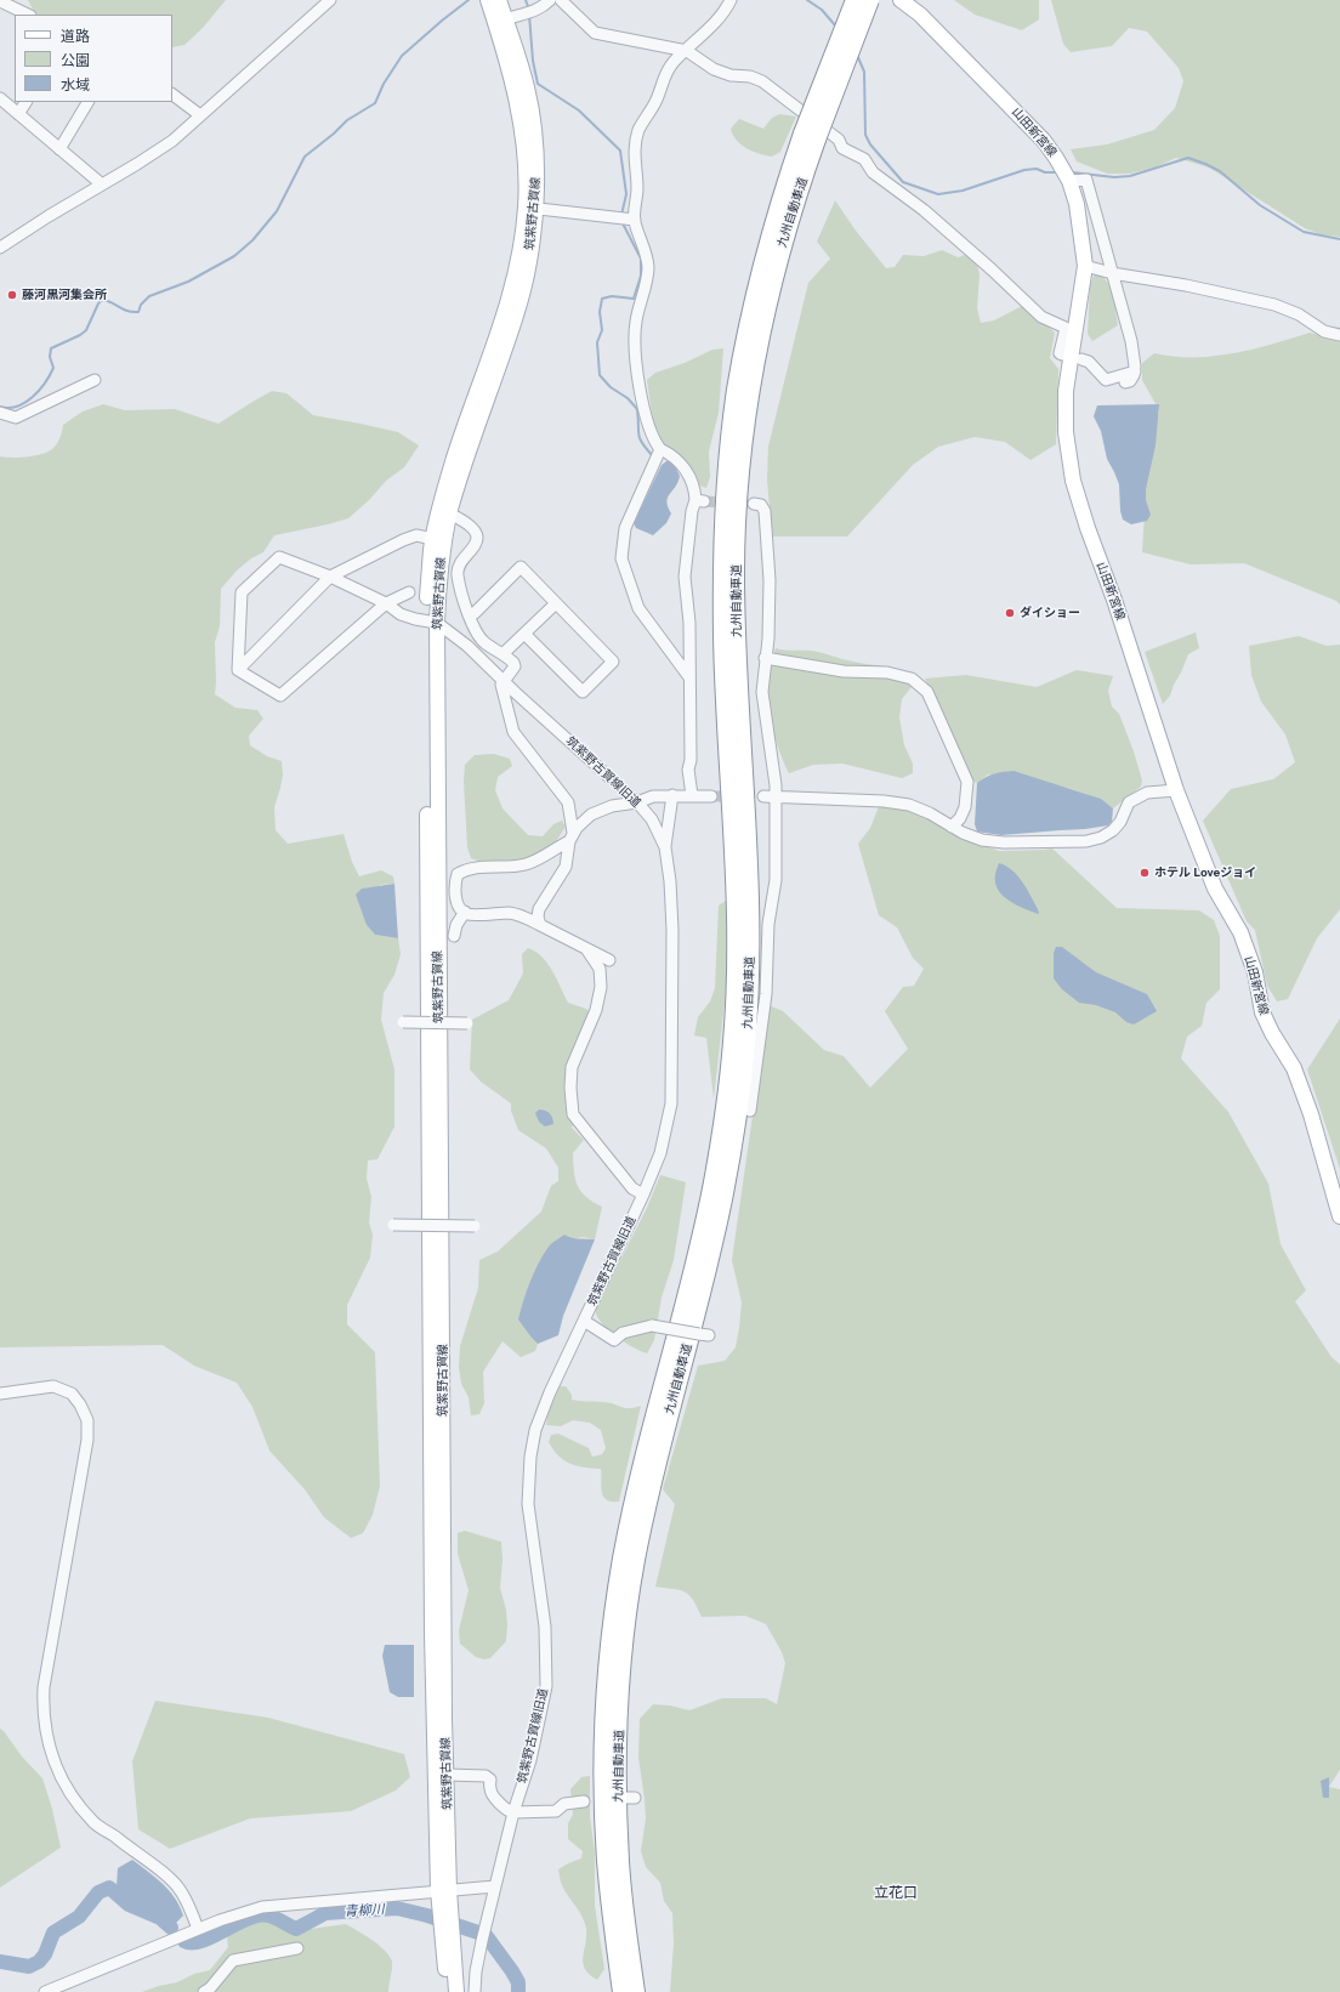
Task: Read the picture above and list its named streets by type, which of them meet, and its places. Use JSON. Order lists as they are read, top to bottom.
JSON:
{
  "streets": {
    "highway": ["九州自動車道"],
    "main road": ["山田新宮線", "筑紫野古賀線"],
    "street": ["筑紫野古賀線旧道"]
  },
  "crossings": [
    ["筑紫野古賀線", "筑紫野古賀線旧道"]
  ],
  "districts": ["立花口"],
  "water": ["青柳川"],
  "places": ["藤河黒河集会所", "ダイショー", "ホテル Loveジョイ"],
  "legend": ["道路", "公園", "水域"]
}
